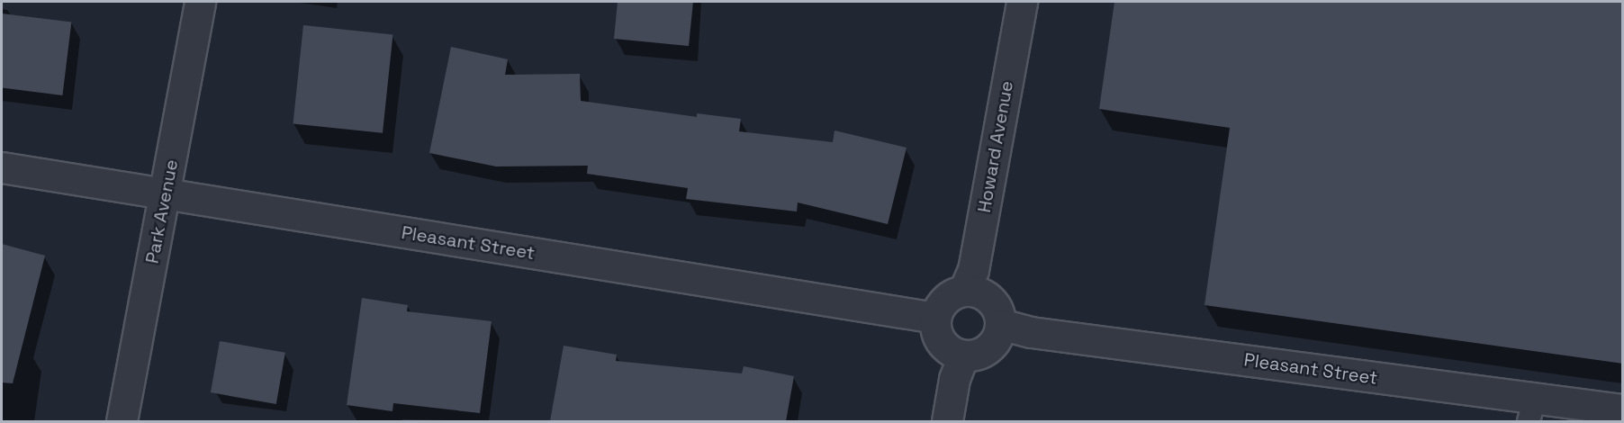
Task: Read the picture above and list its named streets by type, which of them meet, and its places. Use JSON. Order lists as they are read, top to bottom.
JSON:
{
  "streets": {
    "street": ["Howard Avenue", "Park Avenue", "Pleasant Street"]
  },
  "crossings": [
    ["Howard Avenue", "Pleasant Street"],
    ["Park Avenue", "Pleasant Street"]
  ]
}
